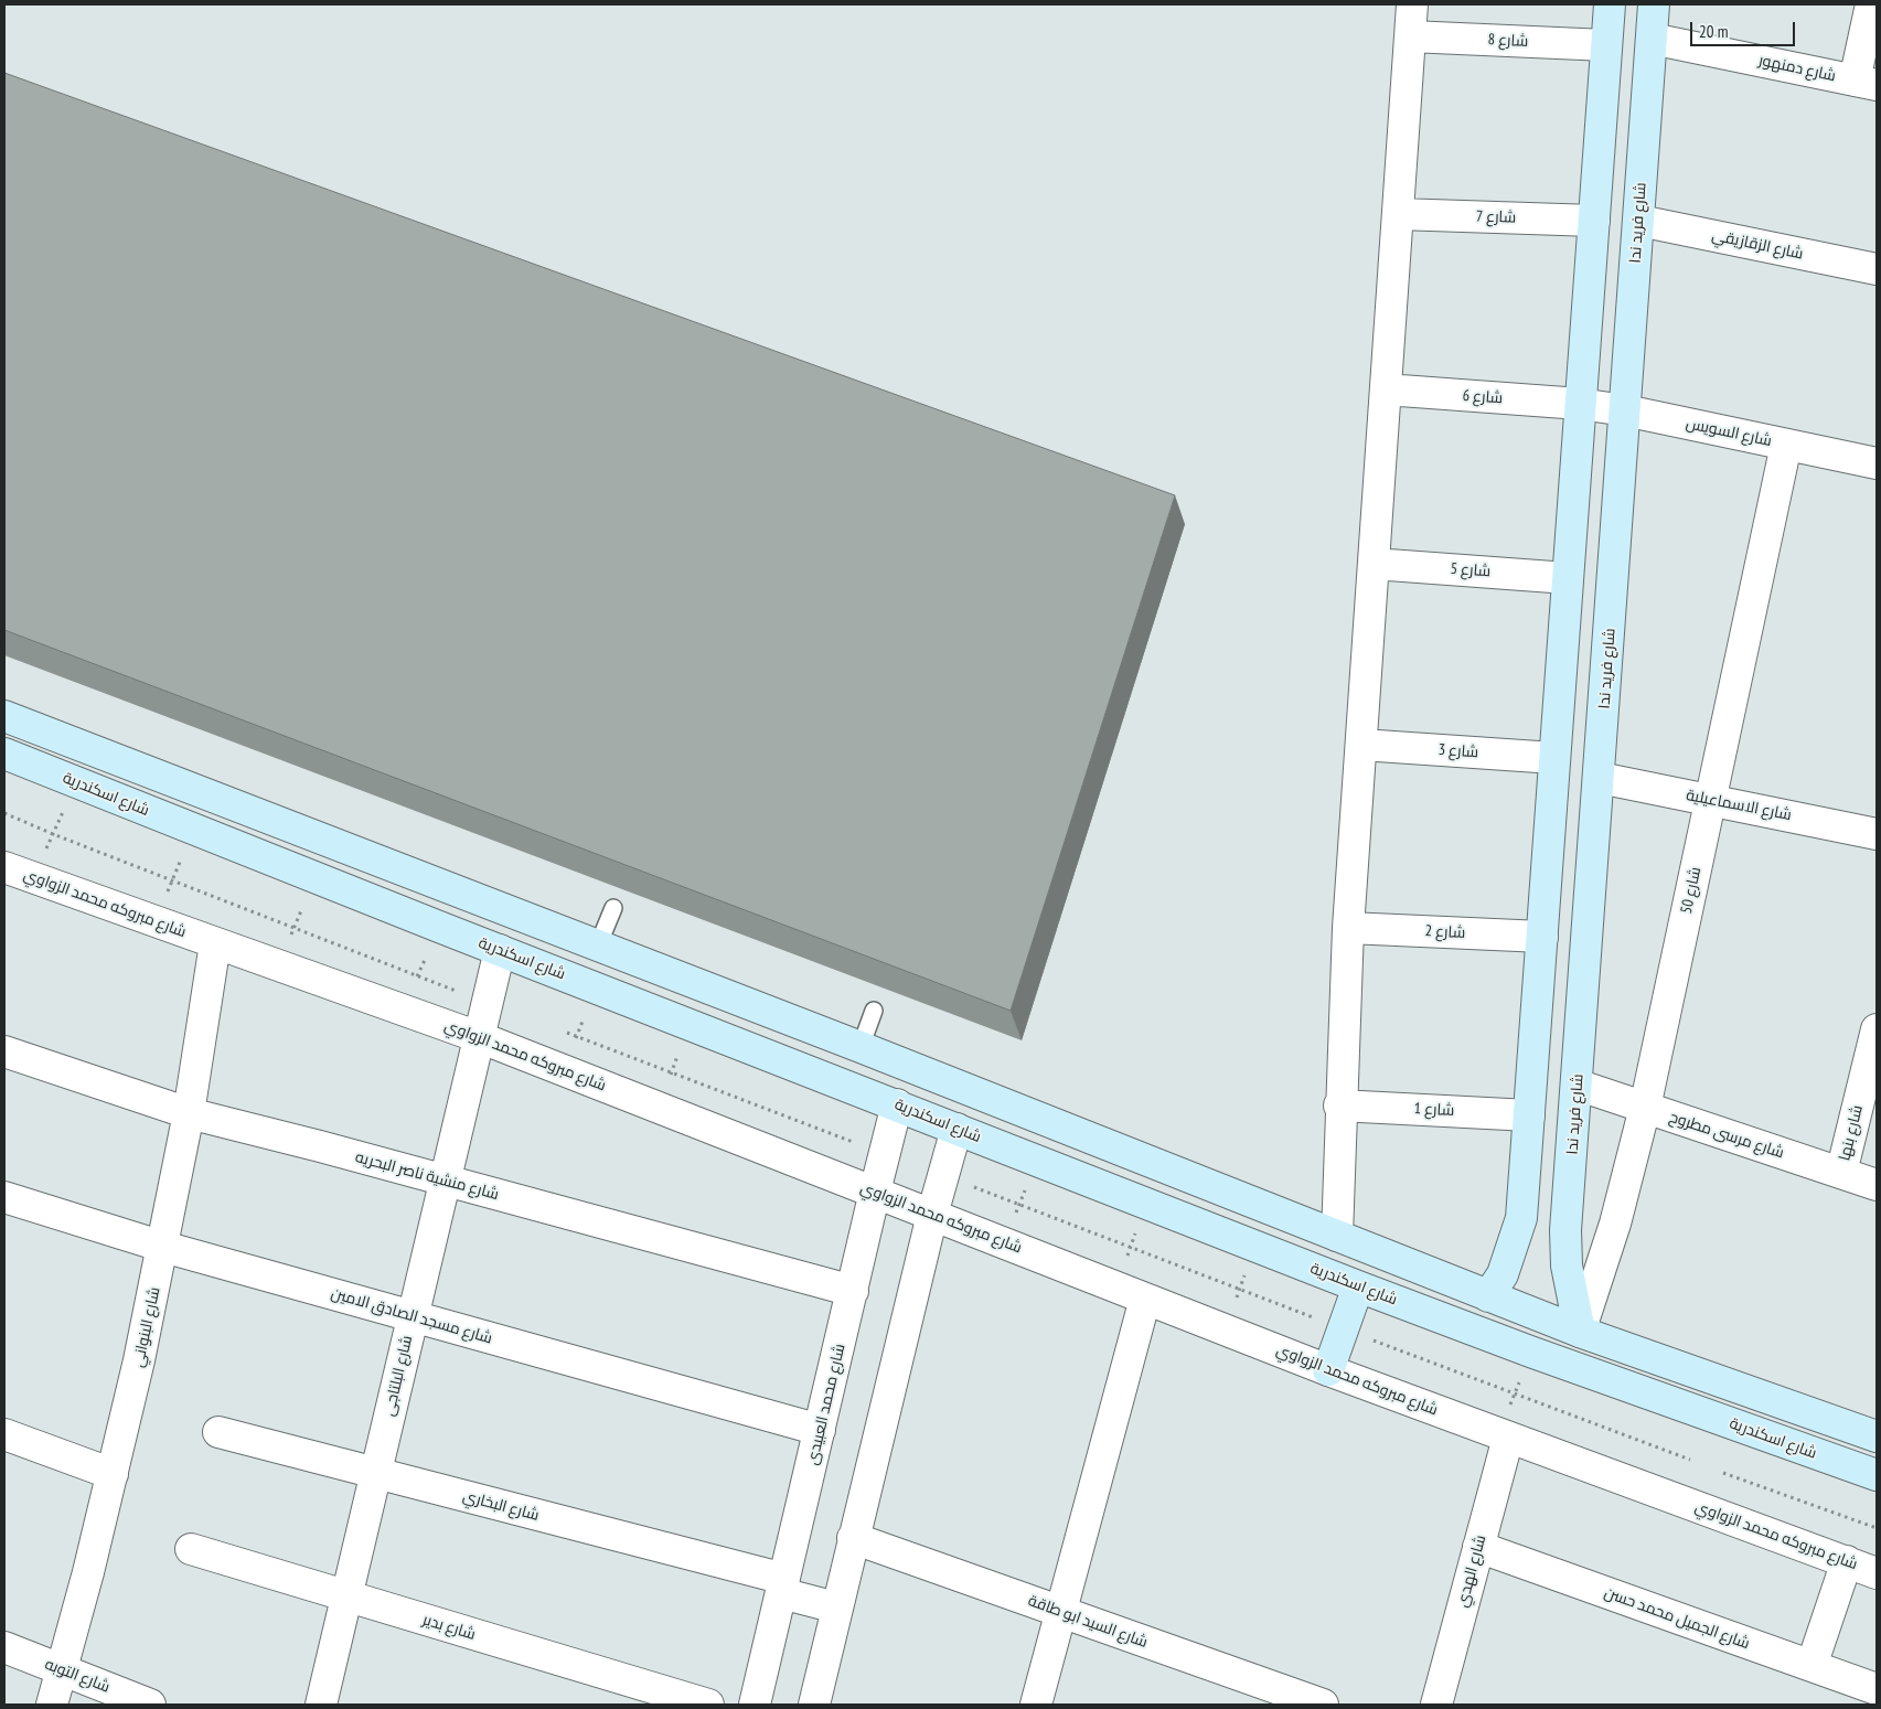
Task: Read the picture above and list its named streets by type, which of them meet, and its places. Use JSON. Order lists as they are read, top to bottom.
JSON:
{
  "streets": {
    "street": [
      "شارع 8",
      "شارع دمنهور",
      "شارع 7",
      "شارع فريد ندا",
      "شارع الزقازيقي",
      "شارع 6",
      "شارع السويس",
      "شارع 5",
      "شارع 3",
      "شارع اسكندرية",
      "شارع الاسماعيلية",
      "شارع 50",
      "شارع مبروكه محمد الزواوي",
      "شارع 2",
      "شارع 1",
      "شارع بنها",
      "شارع مرسى مطروح",
      "شارع منشية ناصر البحريه",
      "شارع مسجد الصادق الامين",
      "شارع البنواني",
      "شارع البلتاجى",
      "شارع محمد العبيدى",
      "شارع البخاري",
      "شارع الهدي",
      "شارع الجميل محمد حسن",
      "شارع السيد ابو طاقة",
      "شارع بدير",
      "شارع التوبه"
    ]
  },
  "crossings": [
    ["شارع دمنهور", "شارع فريد ندا"],
    ["شارع فريد ندا", "شارع الزقازيقي"],
    ["شارع فريد ندا", "شارع السويس"],
    ["شارع فريد ندا", "شارع الاسماعيلية"],
    ["شارع فريد ندا", "شارع 50"],
    ["شارع فريد ندا", "شارع مرسى مطروح"],
    ["شارع 6", "شارع السويس"],
    ["شارع السويس", "شارع 50"],
    ["شارع اسكندرية", "شارع البلتاجى"],
    ["شارع اسكندرية", "شارع محمد العبيدى"],
    ["شارع الاسماعيلية", "شارع 50"],
    ["شارع 50", "شارع مرسى مطروح"],
    ["شارع مبروكه محمد الزواوي", "شارع البنواني"],
    ["شارع مبروكه محمد الزواوي", "شارع البلتاجى"],
    ["شارع مبروكه محمد الزواوي", "شارع محمد العبيدى"],
    ["شارع مبروكه محمد الزواوي", "شارع الهدي"],
    ["شارع بنها", "شارع مرسى مطروح"],
    ["شارع منشية ناصر البحريه", "شارع البنواني"],
    ["شارع منشية ناصر البحريه", "شارع البلتاجى"],
    ["شارع منشية ناصر البحريه", "شارع محمد العبيدى"],
    ["شارع مسجد الصادق الامين", "شارع البنواني"],
    ["شارع مسجد الصادق الامين", "شارع البلتاجى"],
    ["شارع مسجد الصادق الامين", "شارع محمد العبيدى"],
    ["شارع البنواني", "شارع التوبه"],
    ["شارع البلتاجى", "شارع البخاري"],
    ["شارع البلتاجى", "شارع بدير"],
    ["شارع محمد العبيدى", "شارع البخاري"],
    ["شارع الهدي", "شارع الجميل محمد حسن"]
  ],
  "scale_bar": "20 m"
}
